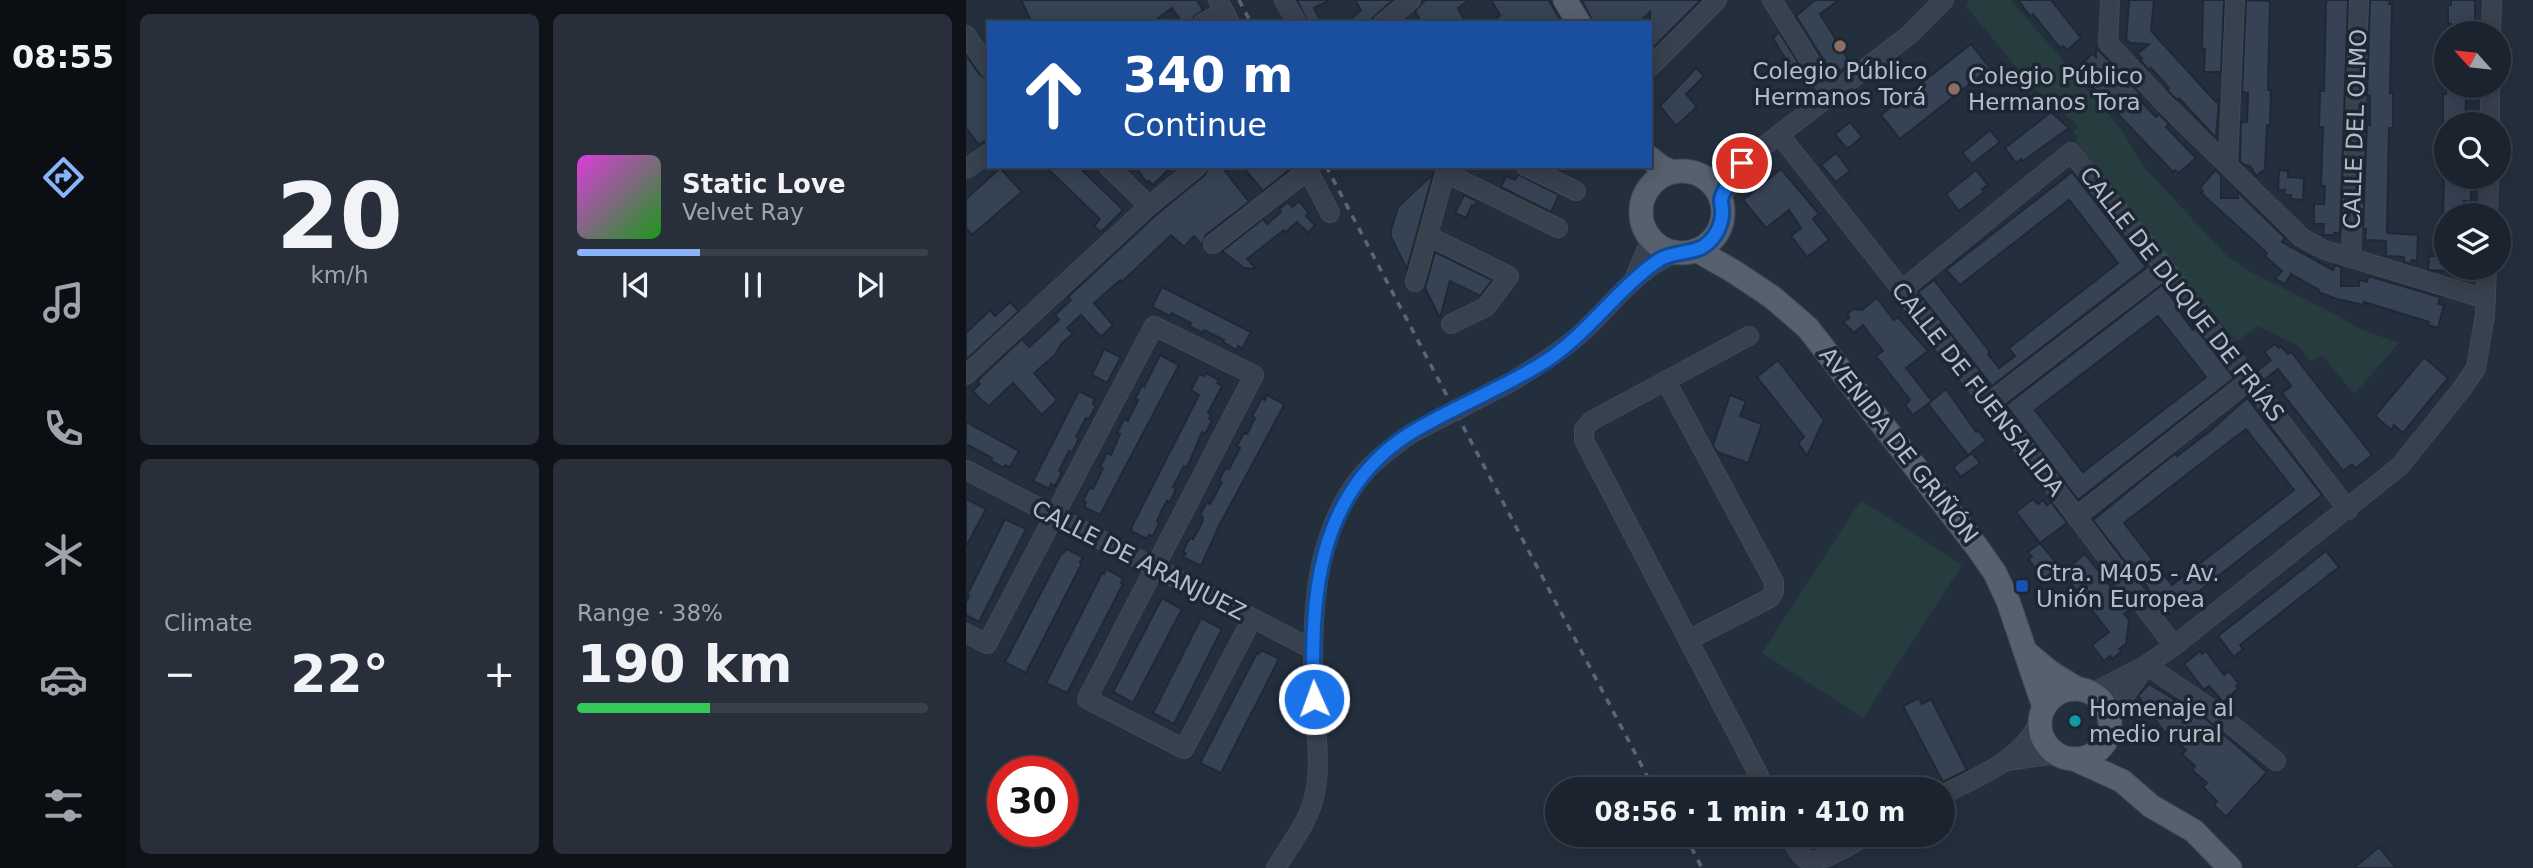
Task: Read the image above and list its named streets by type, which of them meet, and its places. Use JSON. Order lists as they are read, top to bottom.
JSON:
{
  "streets": {
    "main road": ["AVENIDA DE GRIÑÓN"],
    "street": [
      "CALLE DEL OLMO",
      "CALLE DE DUQUE DE FRÍAS",
      "CALLE DE FUENSALIDA",
      "CALLE DE ARANJUEZ"
    ]
  },
  "crossings": [
    ["CALLE DE DUQUE DE FRÍAS", "CALLE DE FUENSALIDA"]
  ],
  "places": {
    "other": ["Colegio Público Hermanos Torá", "Colegio Público Hermanos Tora", "Homenaje al medio rural"],
    "transit": ["Ctra. M405 - Av. Unión Europea"]
  },
  "north": "top left",
  "page": {
    "tabs": "08:55",
    "tile": [
      ["20", "km/h"],
      "Climate",
      ["Range · 38%", "190 km"]
    ],
    "turn": ["340 m", "Continue"],
    "song": ["Static Love", "Velvet Ray"],
    "heat": ["−", "22°", "+"],
    "limit": "30",
    "trip": "08:56 · 1 min · 410 m"
  }
}
